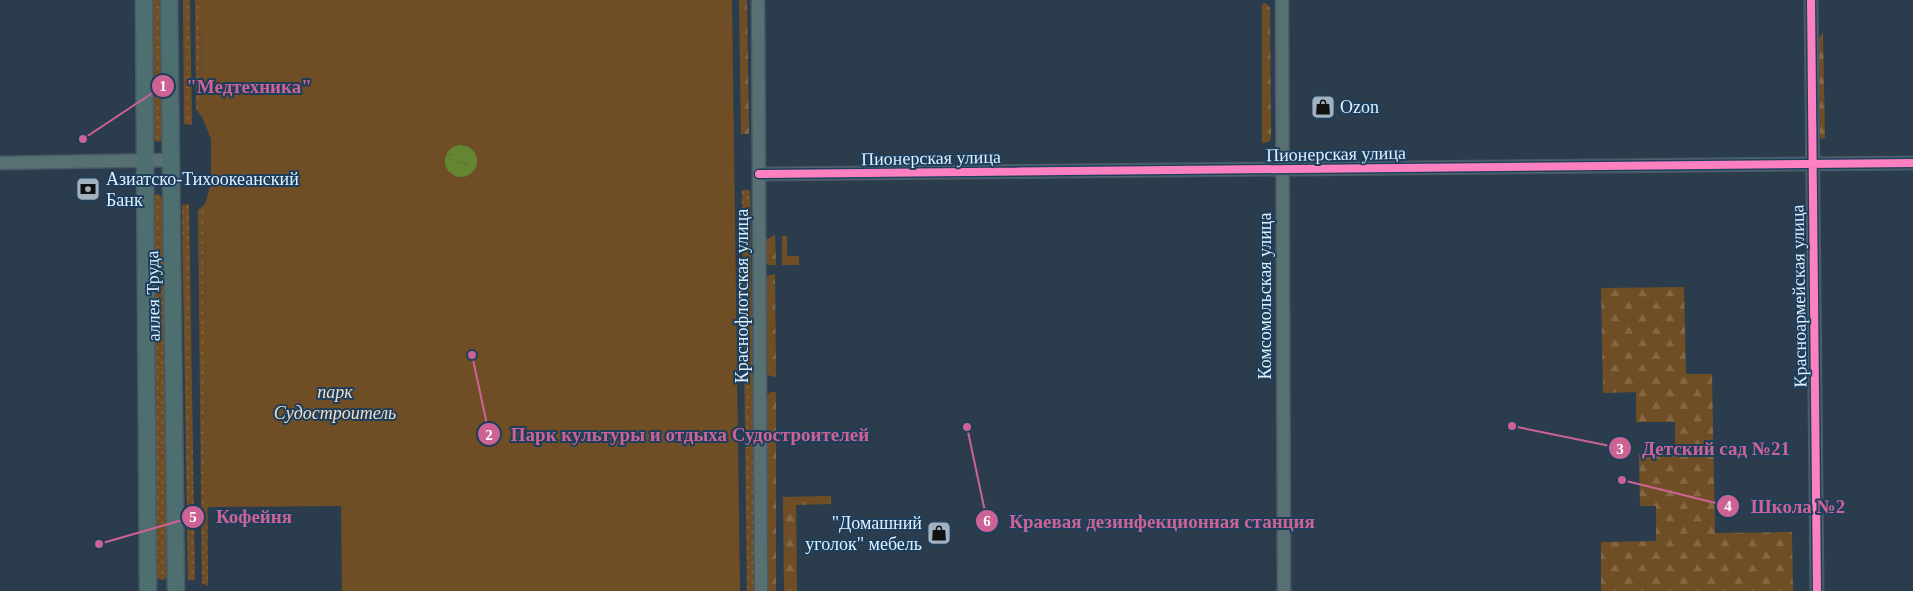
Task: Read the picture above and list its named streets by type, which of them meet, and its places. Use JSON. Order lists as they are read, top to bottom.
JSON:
{
  "streets": {
    "main road": ["аллея Труда"],
    "street": [
      "Пионерская улица",
      "Краснофлотская улица",
      "Комсомольская улица",
      "Красноармейская улица"
    ]
  },
  "crossings": [
    ["Пионерская улица", "Краснофлотская улица"],
    ["Пионерская улица", "Комсомольская улица"],
    ["Пионерская улица", "Красноармейская улица"]
  ],
  "parks": ["парк Судостроитель"],
  "places": {
    "shop": ["Ozon", "\"Домашний уголок\" мебель"],
    "other": [
      "\"Медтехника\"",
      "Парк культуры и отдыха Судостроителей",
      "Детский сад №21",
      "Краевая дезинфекционная станция",
      "Школа №2",
      "Кофейня"
    ],
    "bank": ["Азиатско-Тихоокеанский Банк"]
  }
}
